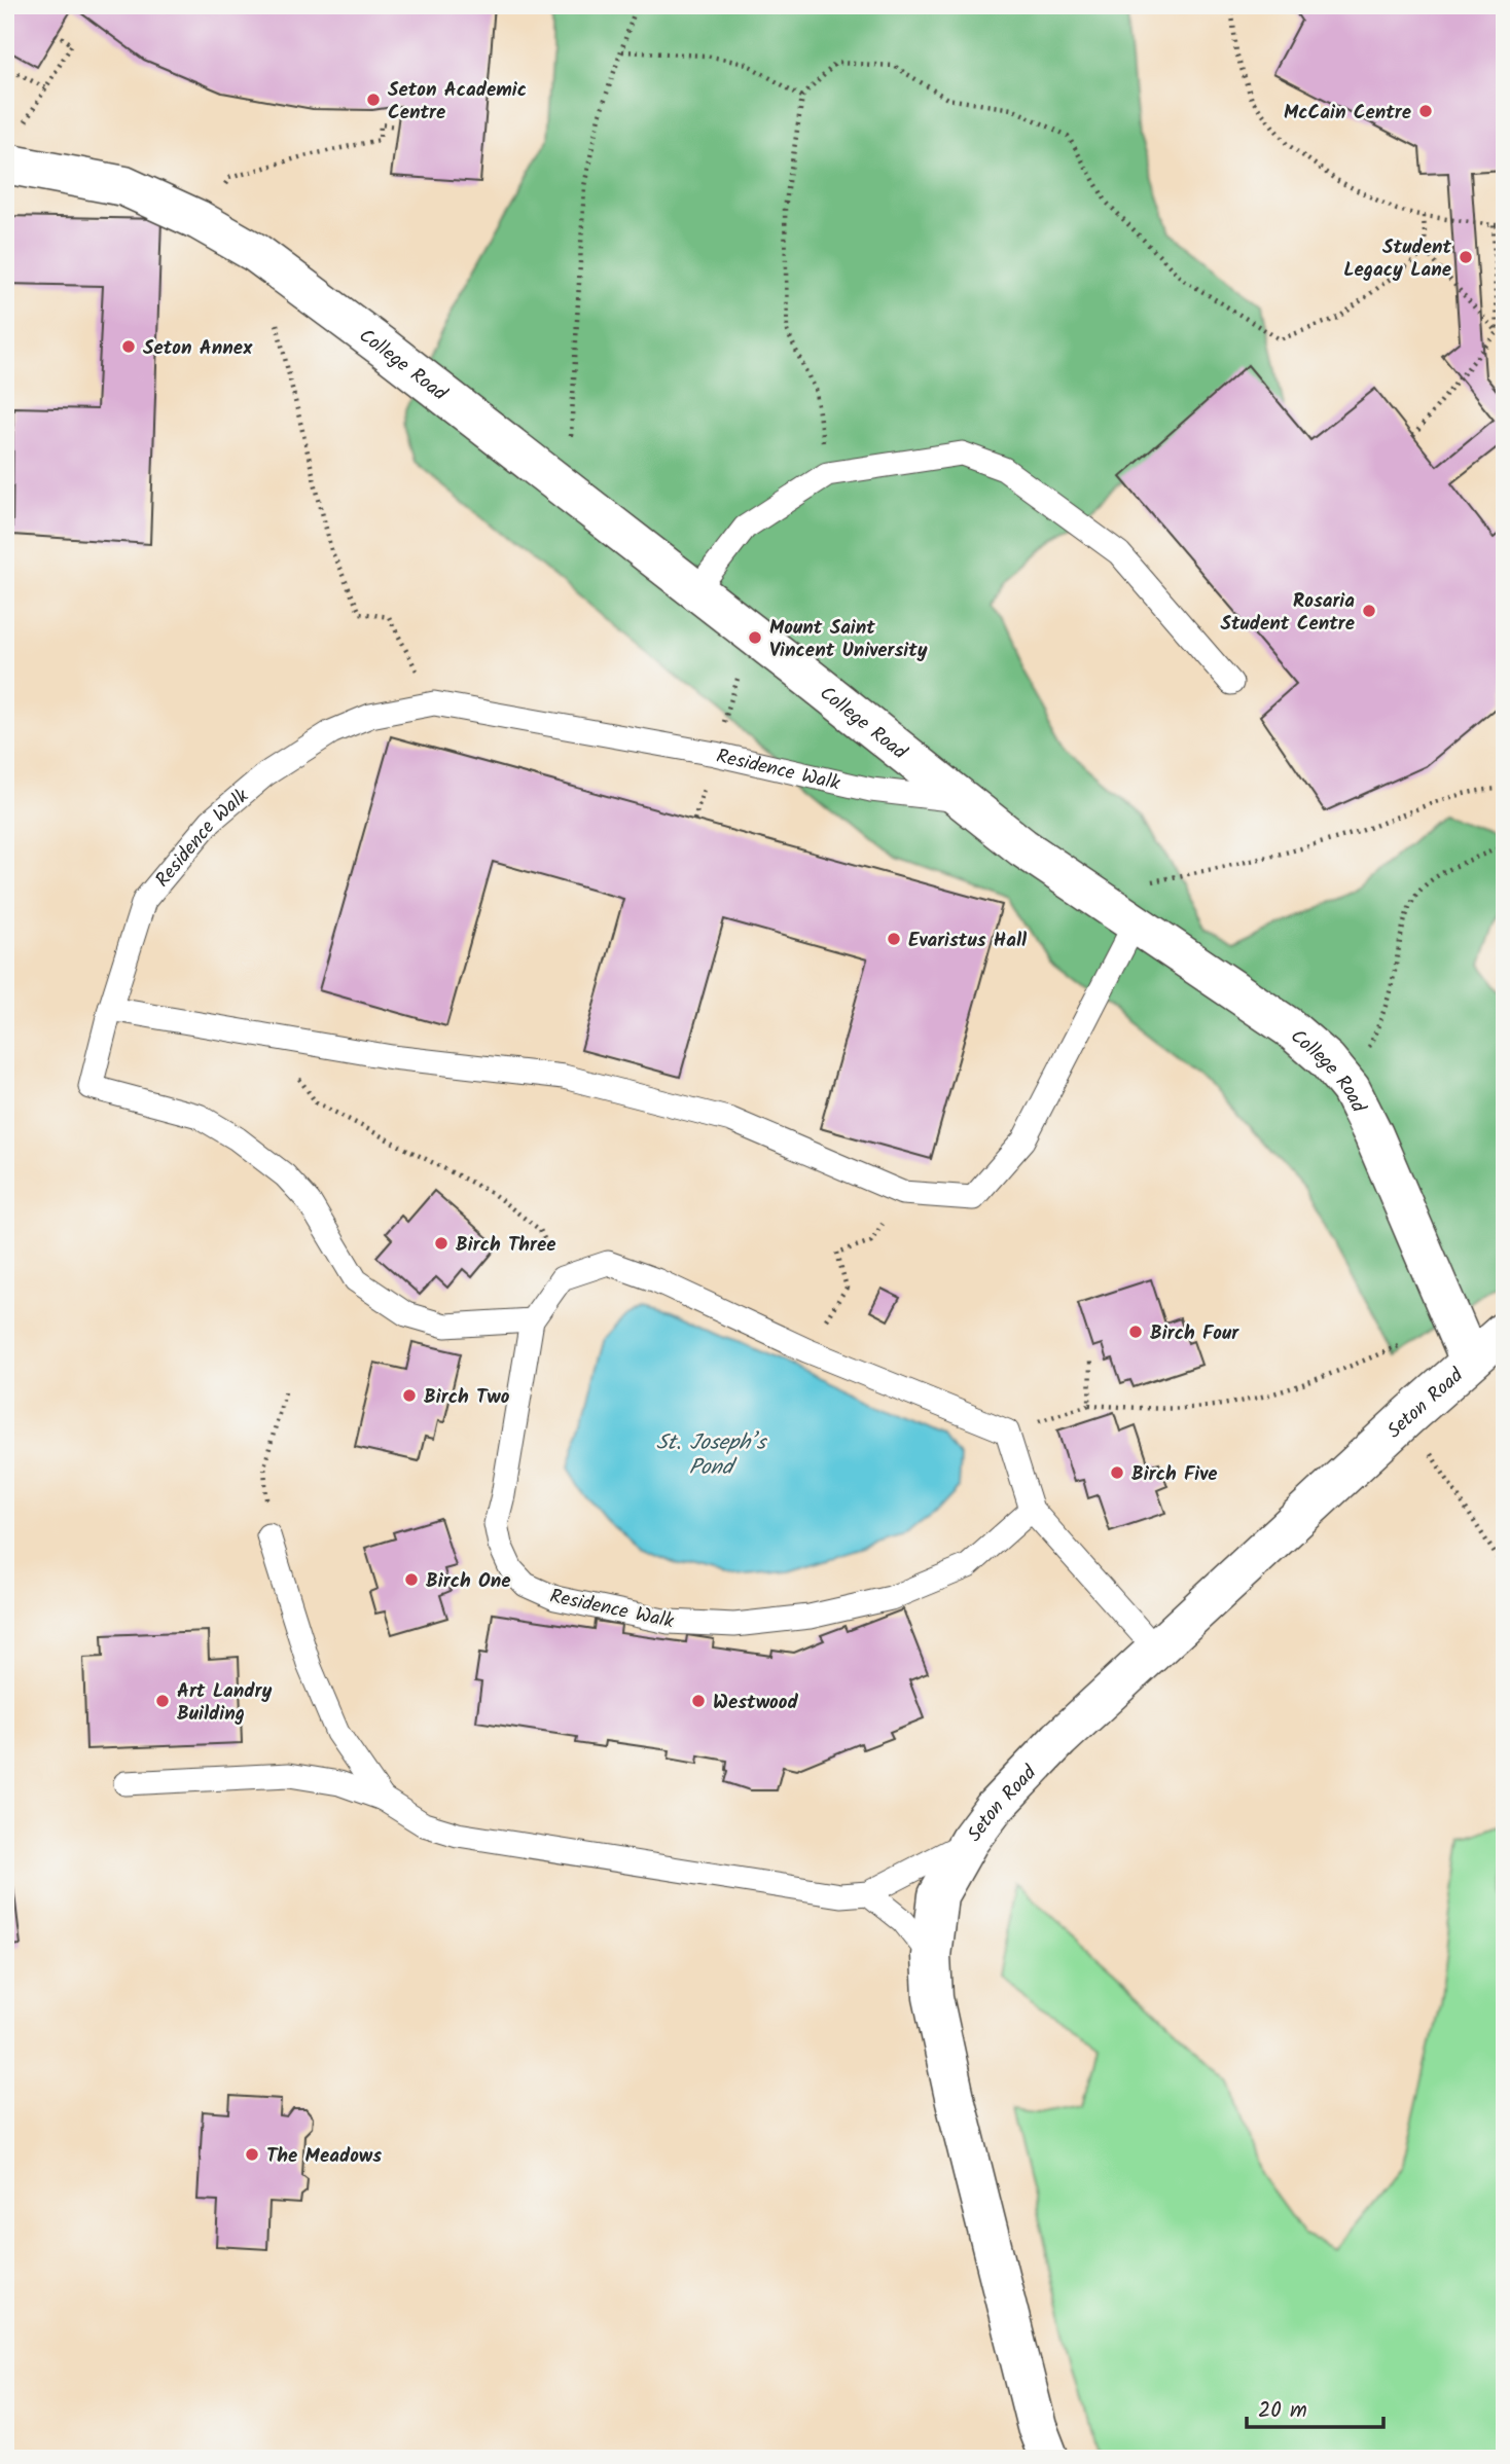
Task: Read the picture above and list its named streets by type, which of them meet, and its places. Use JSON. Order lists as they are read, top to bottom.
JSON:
{
  "streets": {
    "street": ["College Road", "Seton Road"],
    "lane": ["Residence Walk"]
  },
  "crossings": [
    ["College Road", "Residence Walk"],
    ["College Road", "Seton Road"]
  ],
  "water": ["St. Joseph’s Pond"],
  "places": [
    "Seton Academic Centre",
    "McCain Centre",
    "Student Legacy Lane",
    "Seton Annex",
    "Rosaria Student Centre",
    "Mount Saint Vincent University",
    "Evaristus Hall",
    "Birch Three",
    "Birch Four",
    "Birch Two",
    "Birch Five",
    "Birch One",
    "Art Landry Building",
    "Westwood",
    "The Meadows"
  ],
  "scale_bar": "20 m"
}
